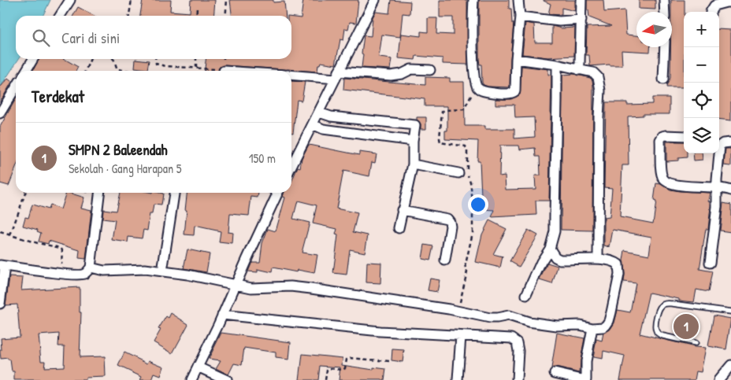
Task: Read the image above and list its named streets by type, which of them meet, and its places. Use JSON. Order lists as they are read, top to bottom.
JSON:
{
  "north": "left",
  "page": {
    "map_buttons": ["+", "−"],
    "search": "Cari di sini",
    "heading": "Terdekat",
    "list": [
      {
        "mark": "1",
        "name": "SMPN 2 Baleendah",
        "note": "Sekolah · Gang Harapan 5",
        "value": "150 m"
      }
    ],
    "pins": "1"
  }
}
